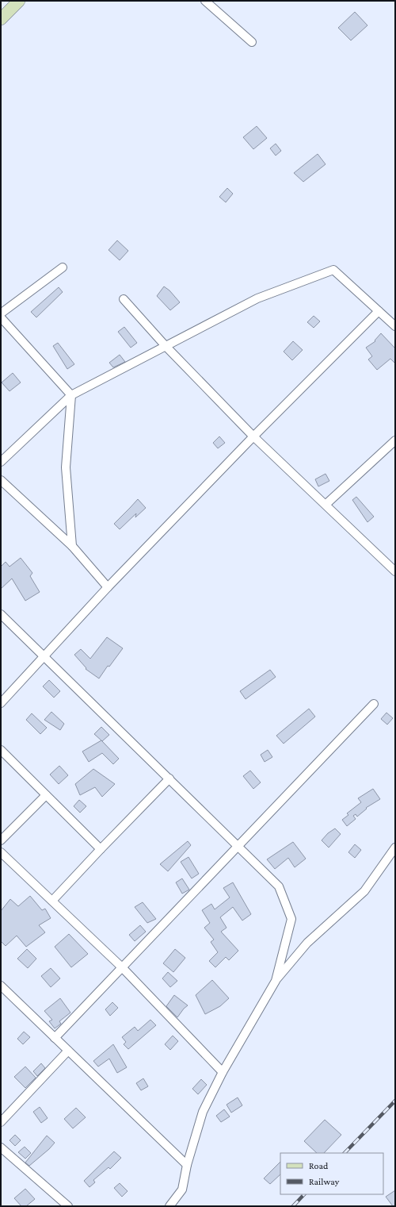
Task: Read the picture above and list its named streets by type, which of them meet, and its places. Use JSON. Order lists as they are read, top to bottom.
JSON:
{
  "legend": ["Road", "Railway"]
}
